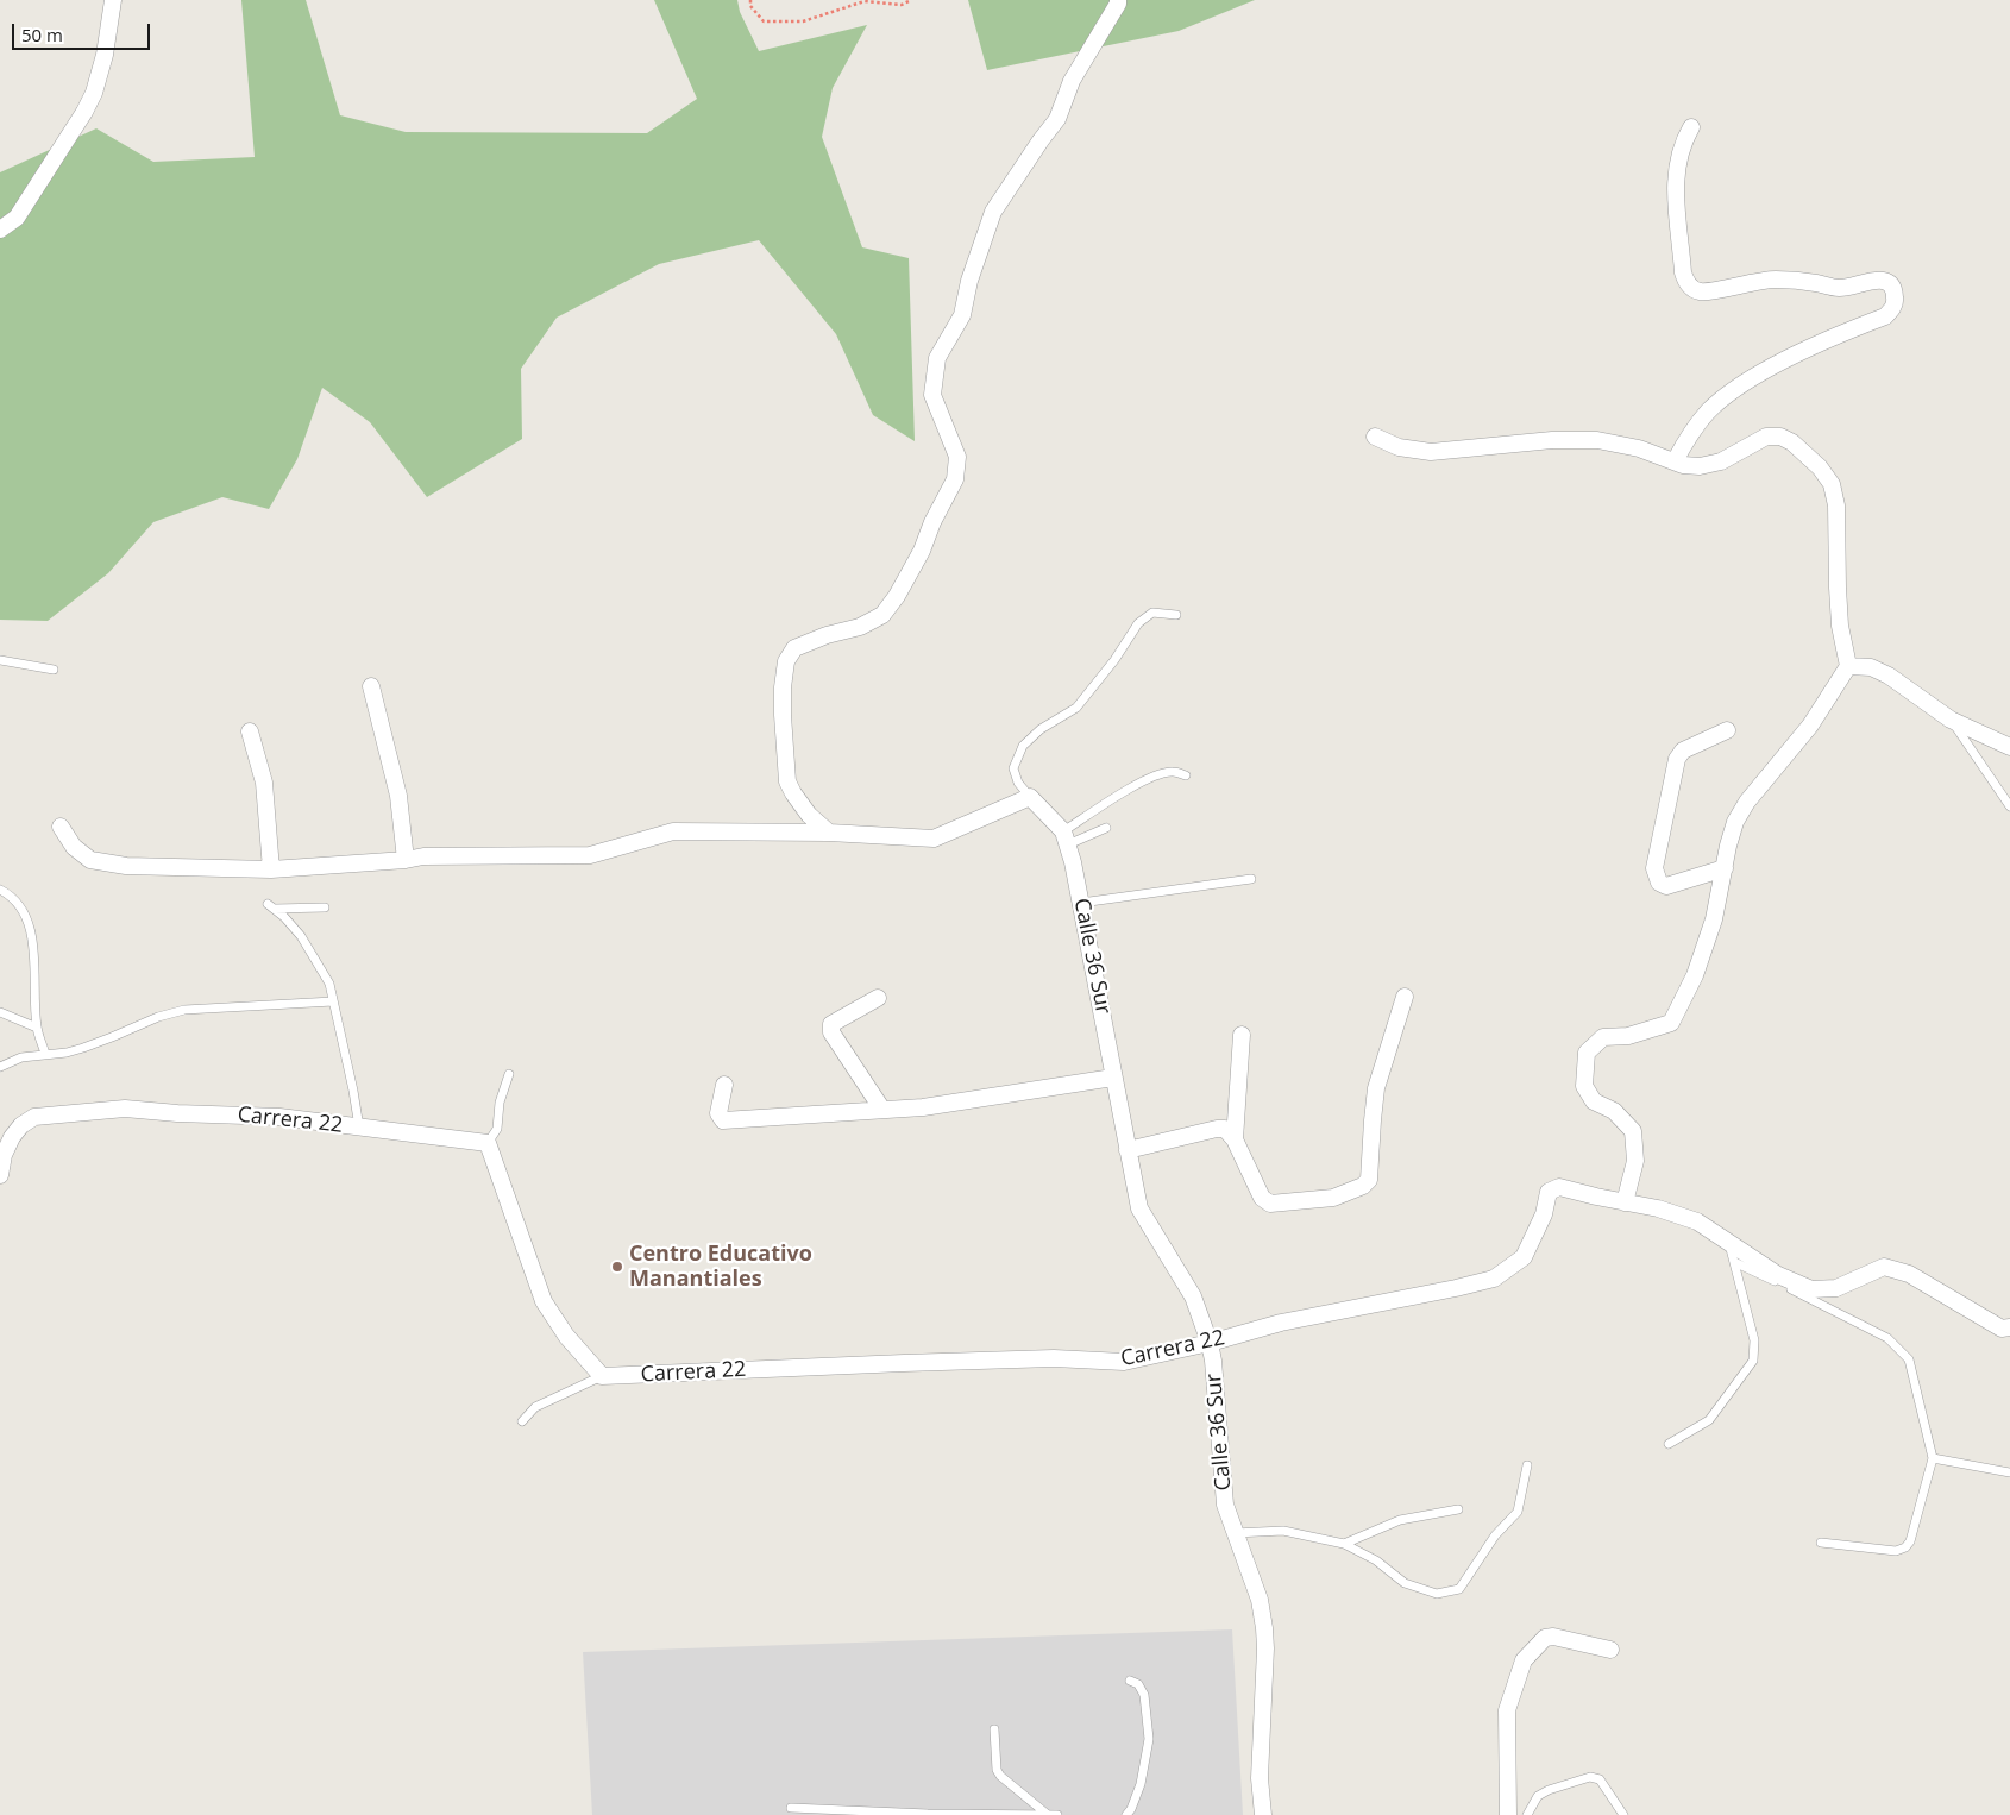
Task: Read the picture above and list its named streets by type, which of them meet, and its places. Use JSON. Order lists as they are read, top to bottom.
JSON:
{
  "streets": {
    "street": ["Calle 36 Sur", "Carrera 22"]
  },
  "crossings": [
    ["Calle 36 Sur", "Carrera 22"]
  ],
  "places": ["Centro Educativo Manantiales"],
  "scale_bar": "50 m"
}
